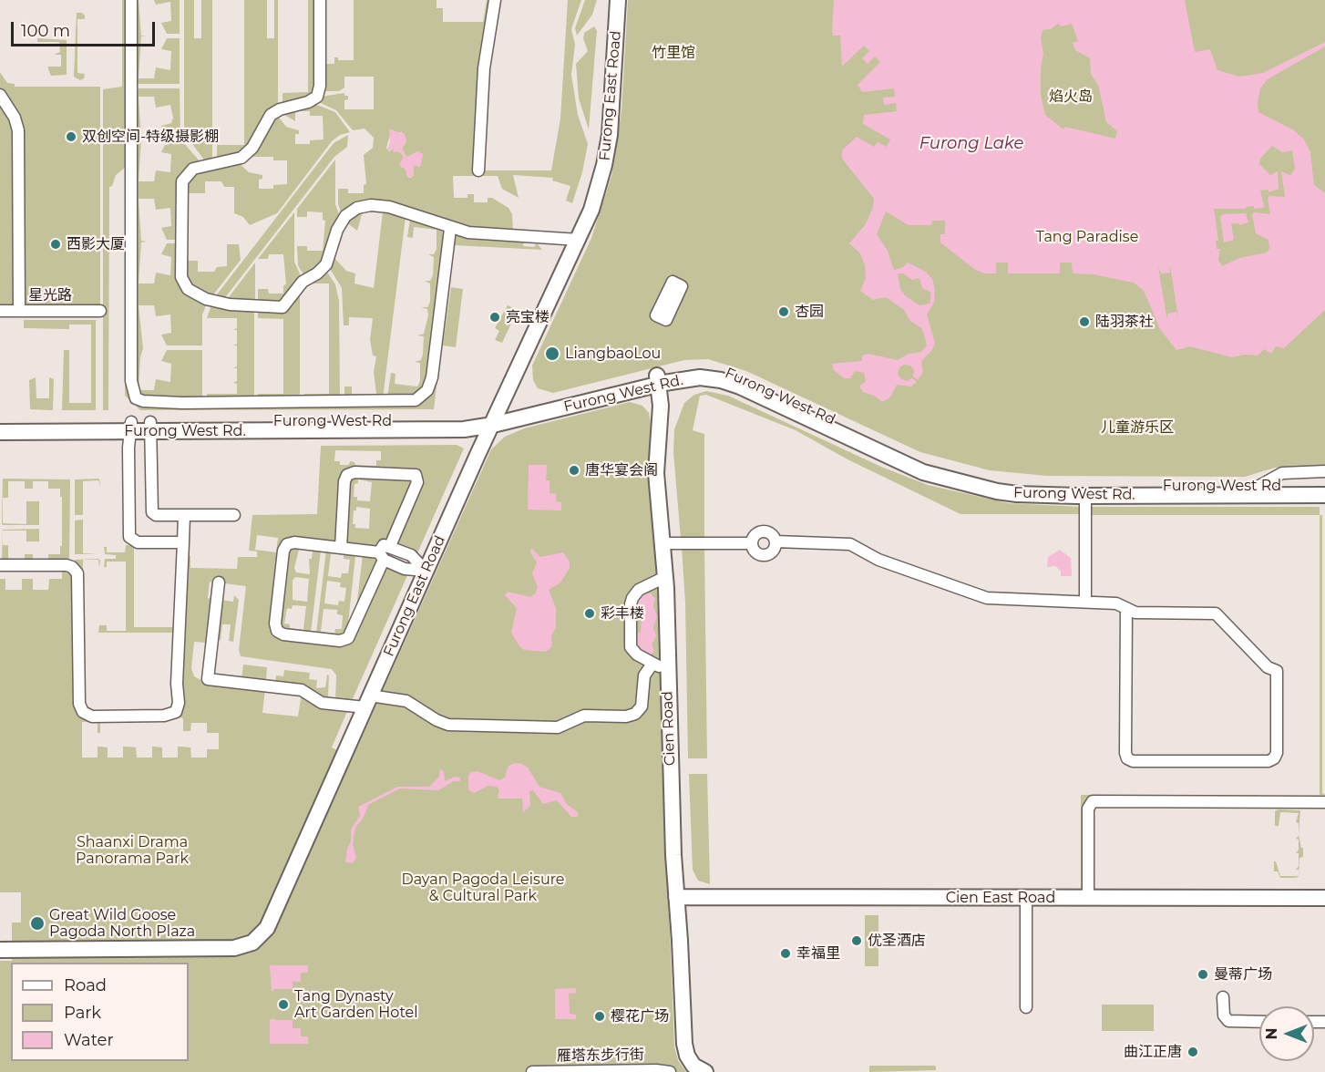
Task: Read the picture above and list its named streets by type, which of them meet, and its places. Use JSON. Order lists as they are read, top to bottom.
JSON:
{
  "streets": {
    "main road": [
      "Furong East Road",
      "Furong West Rd.",
      "Furong West Rd",
      "Cien Road",
      "Cien East Road"
    ],
    "street": ["星光路", "雁塔东步行街"]
  },
  "crossings": [
    ["Furong East Road", "Furong West Rd"],
    ["Furong West Rd.", "Furong West Rd"],
    ["Furong West Rd.", "Cien Road"],
    ["Furong West Rd", "Cien Road"],
    ["Cien Road", "Cien East Road"]
  ],
  "water": ["Furong Lake"],
  "parks": [
    "竹里馆",
    "焰火岛",
    "Tang Paradise",
    "儿童游乐区",
    "Shaanxi Drama Panorama Park",
    "Dayan Pagoda Leisure & Cultural Park"
  ],
  "places": [
    "双创空间-特级摄影棚",
    "西影大厦",
    "杏园",
    "亮宝楼",
    "陆羽茶社",
    "LiangbaoLou",
    "唐华宴会阁",
    "彩丰楼",
    "Great Wild Goose Pagoda North Plaza",
    "优圣酒店",
    "幸福里",
    "曼蒂广场",
    "Tang Dynasty Art Garden Hotel",
    "樱花广场",
    "曲江正唐"
  ],
  "legend": ["Road", "Park", "Water"],
  "scale_bar": "100 m",
  "north": "left"
}
